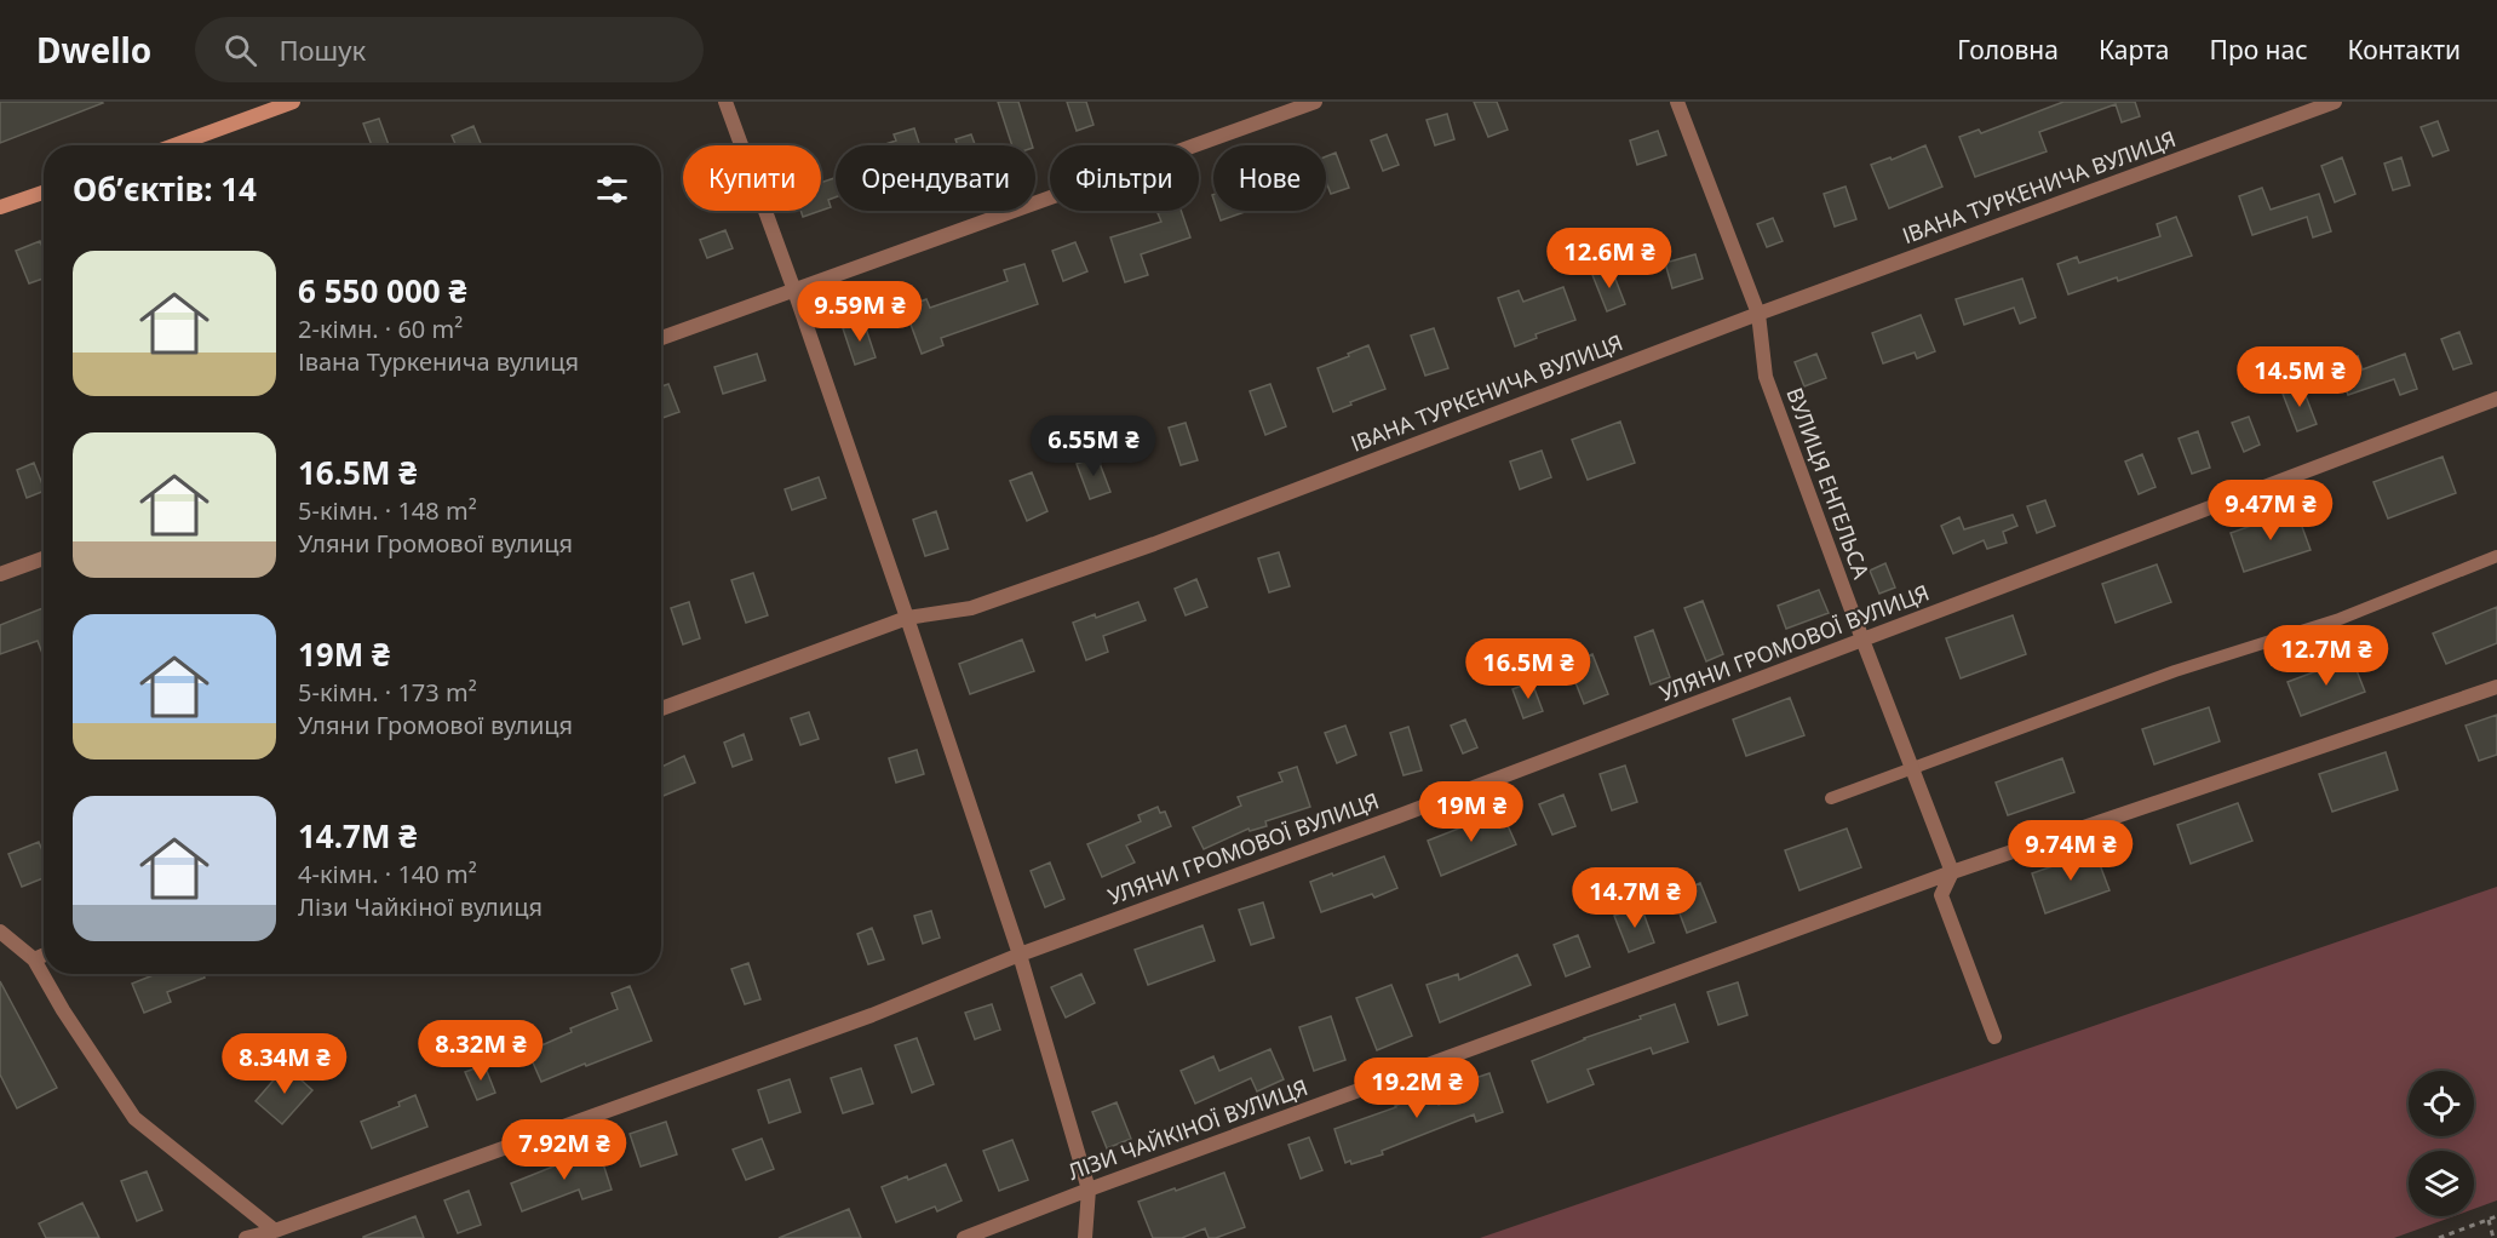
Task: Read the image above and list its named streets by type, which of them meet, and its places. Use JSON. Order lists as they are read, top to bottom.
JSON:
{
  "streets": {
    "street": [
      "ІВАНА ТУРКЕНИЧА ВУЛИЦЯ",
      "ВУЛИЦЯ ЕНГЕЛЬСА",
      "УЛЯНИ ГРОМОВОЇ ВУЛИЦЯ",
      "ЛІЗИ ЧАЙКІНОЇ ВУЛИЦЯ"
    ]
  },
  "crossings": [
    ["ІВАНА ТУРКЕНИЧА ВУЛИЦЯ", "ВУЛИЦЯ ЕНГЕЛЬСА"],
    ["ВУЛИЦЯ ЕНГЕЛЬСА", "УЛЯНИ ГРОМОВОЇ ВУЛИЦЯ"],
    ["ВУЛИЦЯ ЕНГЕЛЬСА", "ЛІЗИ ЧАЙКІНОЇ ВУЛИЦЯ"]
  ],
  "page": {
    "header": "Dwello",
    "search": "Пошук",
    "nav": [
      "Головна",
      "Карта",
      "Про нас",
      "Контакти"
    ],
    "chip": [
      "Купити",
      "Орендувати",
      "Фільтри",
      "Нове"
    ],
    "heading": "Об’єктів: 14",
    "price": [
      "12.6M ₴",
      "9.59M ₴",
      "14.5M ₴",
      "6.55M ₴",
      "9.47M ₴",
      "12.7M ₴",
      "16.5M ₴",
      "19M ₴",
      "9.74M ₴",
      "14.7M ₴",
      "8.32M ₴",
      "8.34M ₴",
      "19.2M ₴",
      "7.92M ₴"
    ],
    "list": [
      {
        "name": "6 550 000 ₴",
        "note": "2-кімн. · 60 m² · Івана Туркенича вулиця"
      },
      {
        "name": "16.5M ₴",
        "note": "5-кімн. · 148 m² · Уляни Громової вулиця"
      },
      {
        "name": "19M ₴",
        "note": "5-кімн. · 173 m² · Уляни Громової вулиця"
      },
      {
        "name": "14.7M ₴",
        "note": "4-кімн. · 140 m² · Лізи Чайкіної вулиця"
      }
    ]
  }
}
